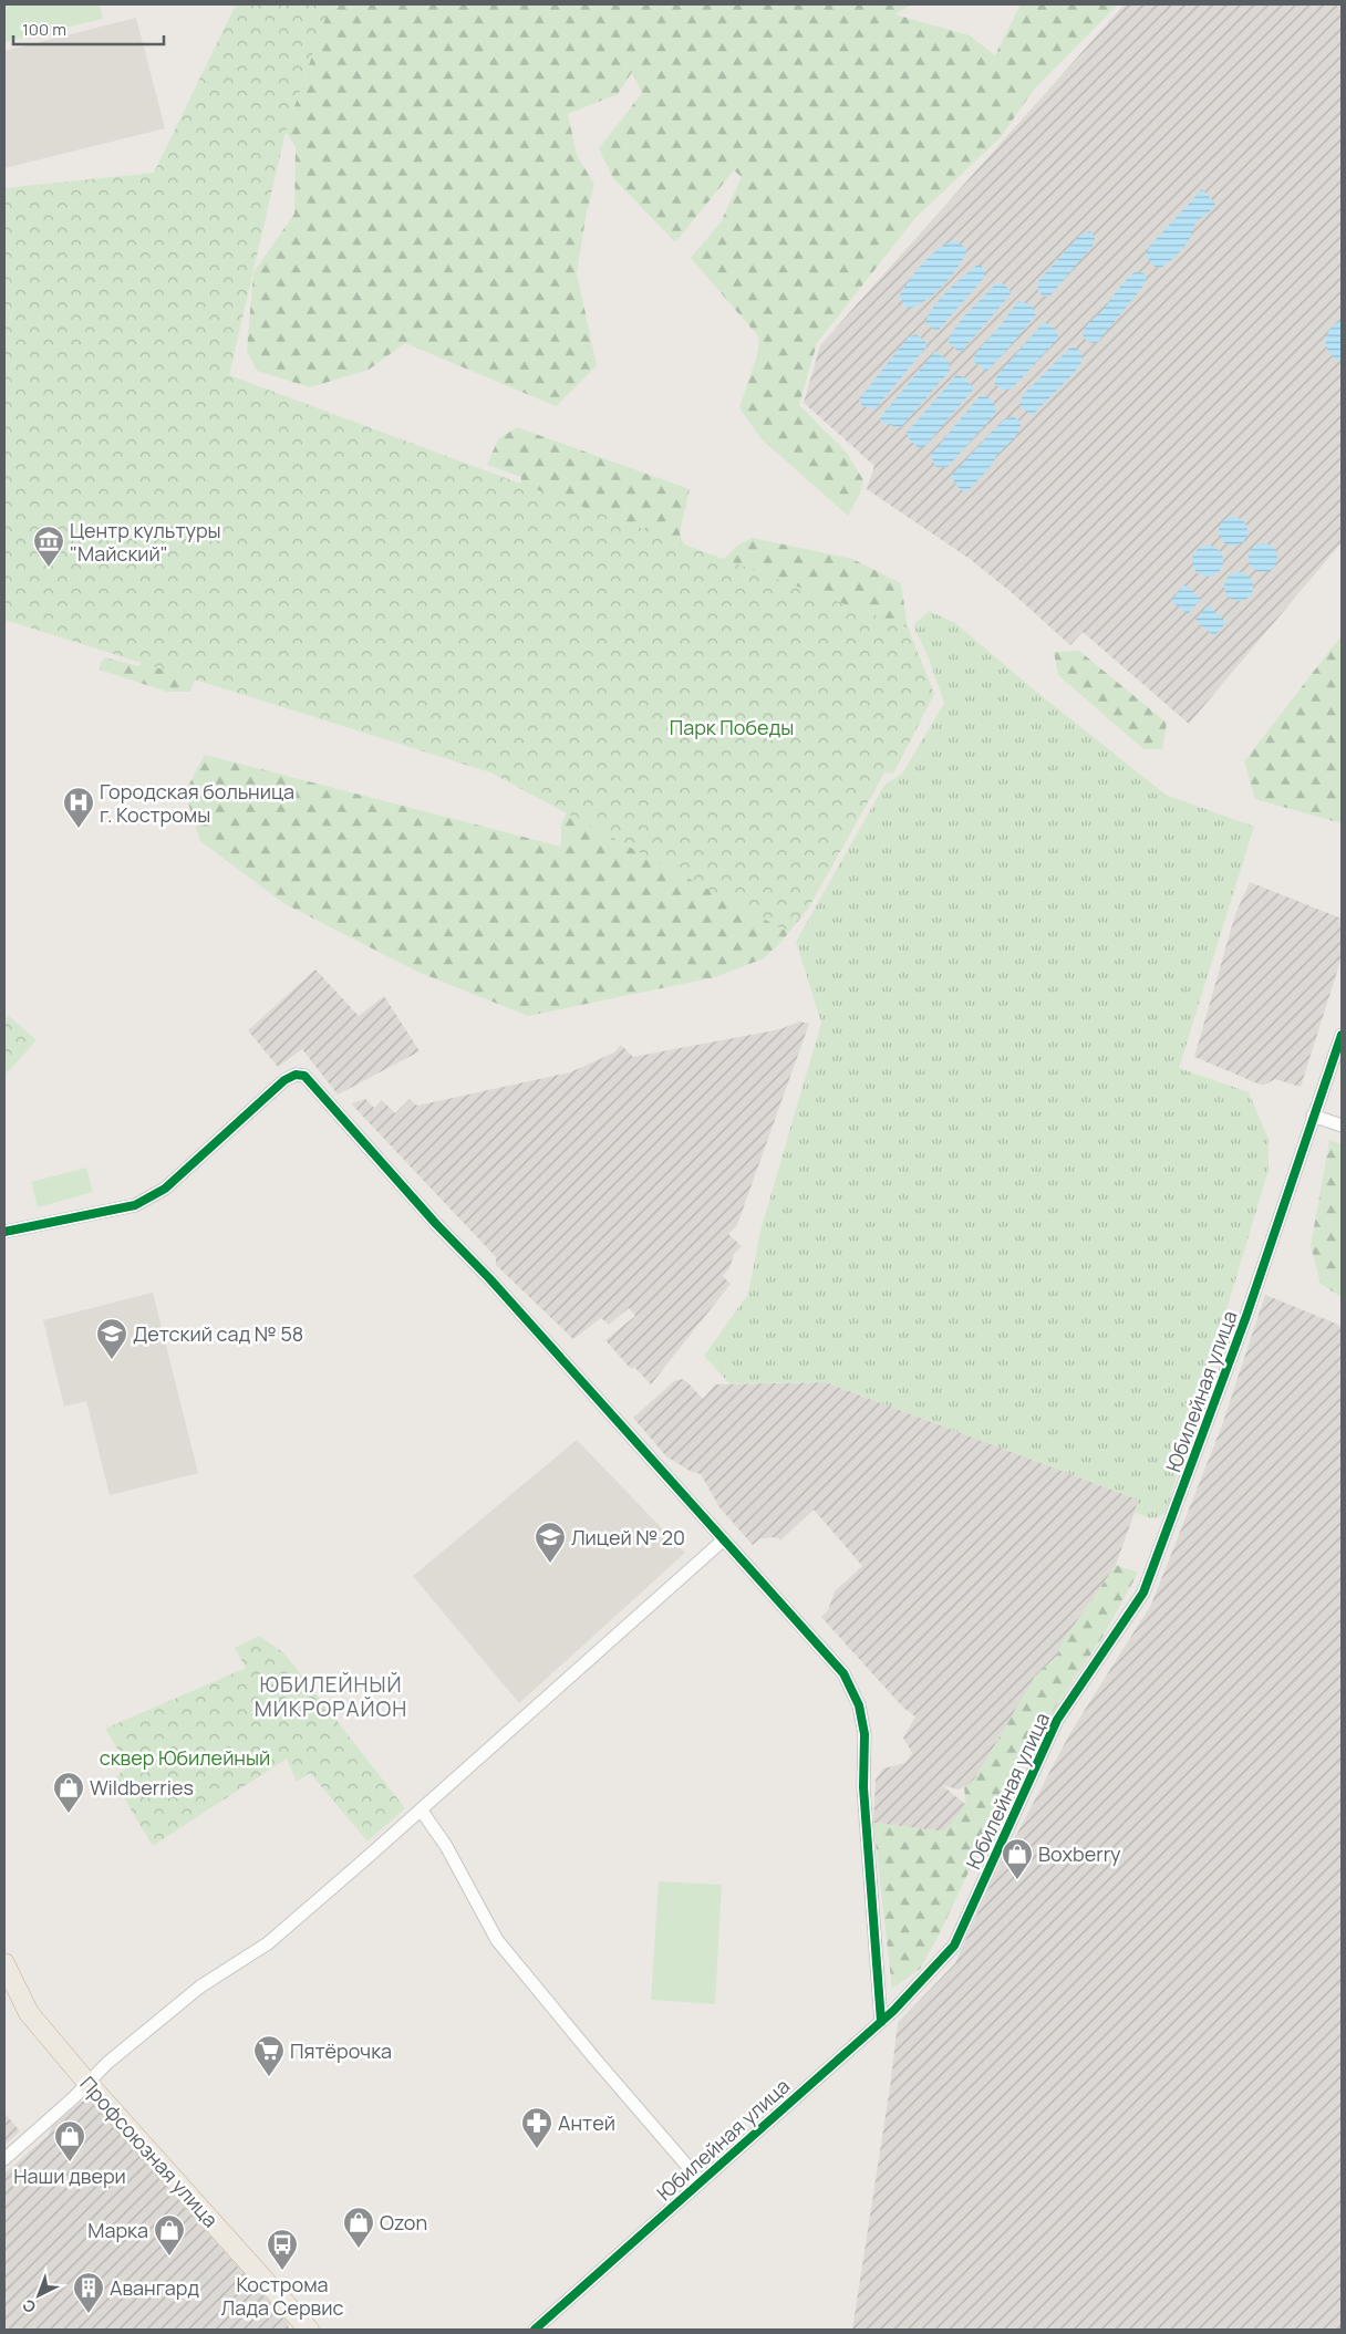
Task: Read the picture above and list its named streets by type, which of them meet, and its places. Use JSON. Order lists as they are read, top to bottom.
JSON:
{
  "streets": {
    "highway": ["Профсоюзная улица"],
    "street": ["Юбилейная улица"]
  },
  "districts": ["ЮБИЛЕЙНЫЙ МИКРОРАЙОН"],
  "parks": ["Парк Победы", "сквер Юбилейный"],
  "places": {
    "museum": ["Центр культуры \"Майский\""],
    "hospital": ["Городская больница г. Костромы"],
    "school or university": ["Детский сад № 58", "Лицей № 20"],
    "shop": [
      "Wildberries",
      "Boxberry",
      "Наши двери",
      "Ozon",
      "Марка"
    ],
    "supermarket": ["Пятёрочка"],
    "pharmacy": ["Антей"],
    "bus stop": ["Кострома Лада Сервис"],
    "building": ["Авангард"]
  },
  "scale_bar": "100 m",
  "north": "bottom left"
}
